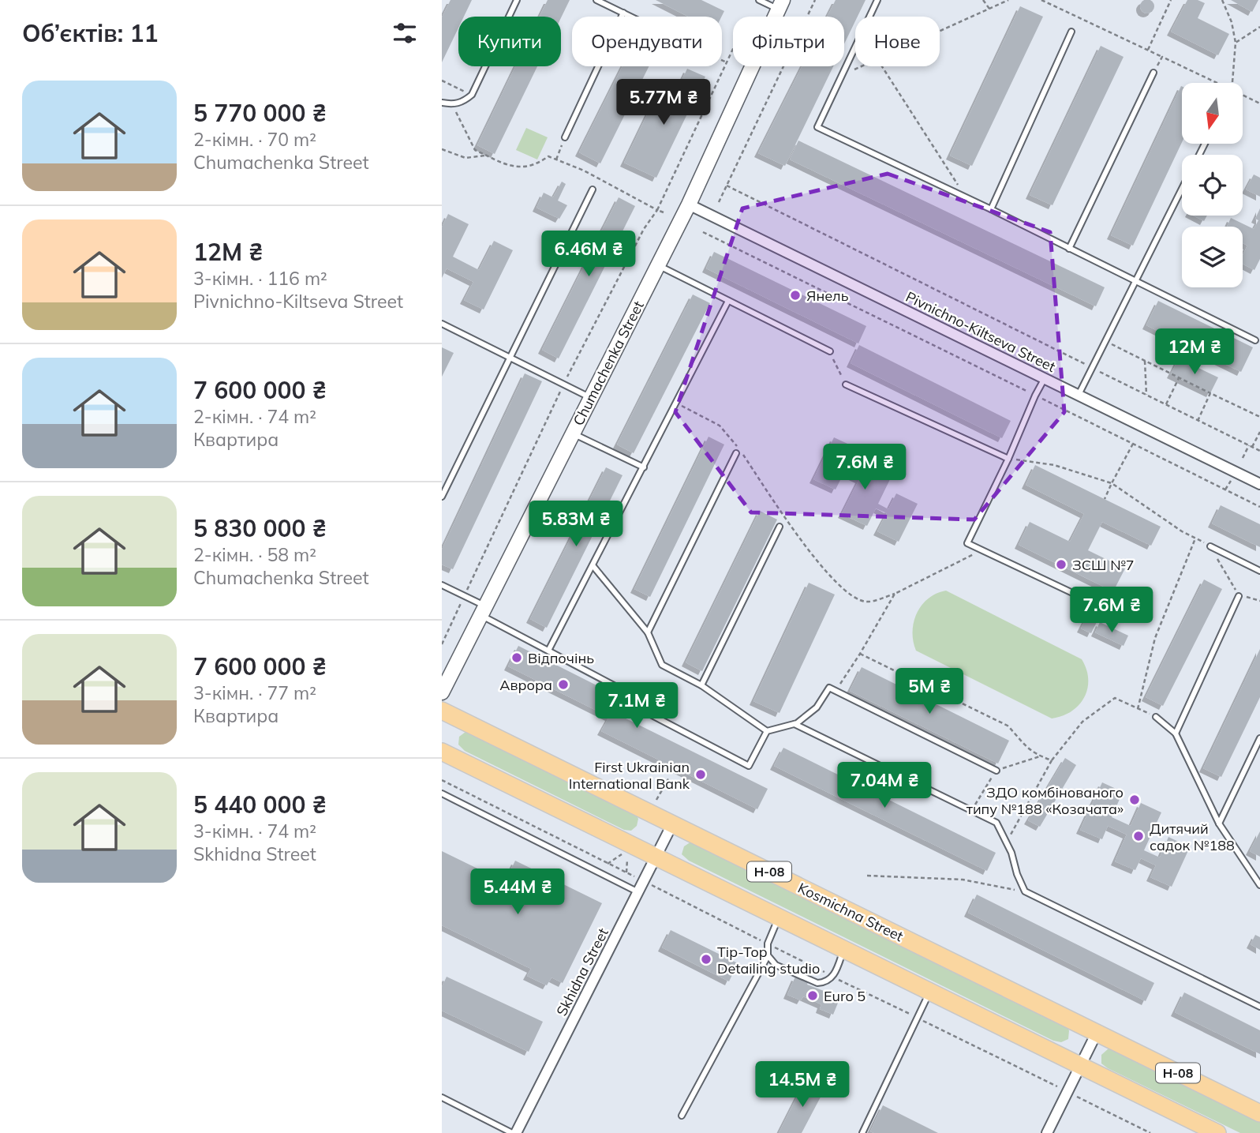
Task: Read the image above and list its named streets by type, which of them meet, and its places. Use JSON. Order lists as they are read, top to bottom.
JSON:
{
  "streets": {
    "main road": ["Н-08", "Kosmichna Street"],
    "street": ["Pivnichno-Kiltseva Street", "Chumachenka Street", "Skhidna Street"]
  },
  "crossings": [
    ["Pivnichno-Kiltseva Street", "Chumachenka Street"],
    ["Н-08", "Skhidna Street"],
    ["Kosmichna Street", "Skhidna Street"]
  ],
  "places": [
    "Янель",
    "ЗСШ №7",
    "Відпочінь",
    "Аврора",
    "First Ukrainian International Bank",
    "ЗДО комбінованого типу №188 «Козачата»",
    "Дитячий садок №188",
    "Tip-Top Detailing studio",
    "Euro 5"
  ],
  "north": "bottom",
  "page": {
    "heading": "Об’єктів: 11",
    "chip": [
      "Купити",
      "Орендувати",
      "Фільтри",
      "Нове"
    ],
    "list": [
      {
        "name": "5 770 000 ₴",
        "note": "2-кімн. · 70 m² · Chumachenka Street"
      },
      {
        "name": "12M ₴",
        "note": "3-кімн. · 116 m² · Pivnichno-Kiltseva Street"
      },
      {
        "name": "7 600 000 ₴",
        "note": "2-кімн. · 74 m² · Квартира"
      },
      {
        "name": "5 830 000 ₴",
        "note": "2-кімн. · 58 m² · Chumachenka Street"
      },
      {
        "name": "7 600 000 ₴",
        "note": "3-кімн. · 77 m² · Квартира"
      },
      {
        "name": "5 440 000 ₴",
        "note": "3-кімн. · 74 m² · Skhidna Street"
      }
    ],
    "price": [
      "5.77M ₴",
      "6.46M ₴",
      "12M ₴",
      "7.6M ₴",
      "5.83M ₴",
      "7.6M ₴",
      "5M ₴",
      "7.1M ₴",
      "7.04M ₴",
      "5.44M ₴",
      "14.5M ₴"
    ]
  }
}
